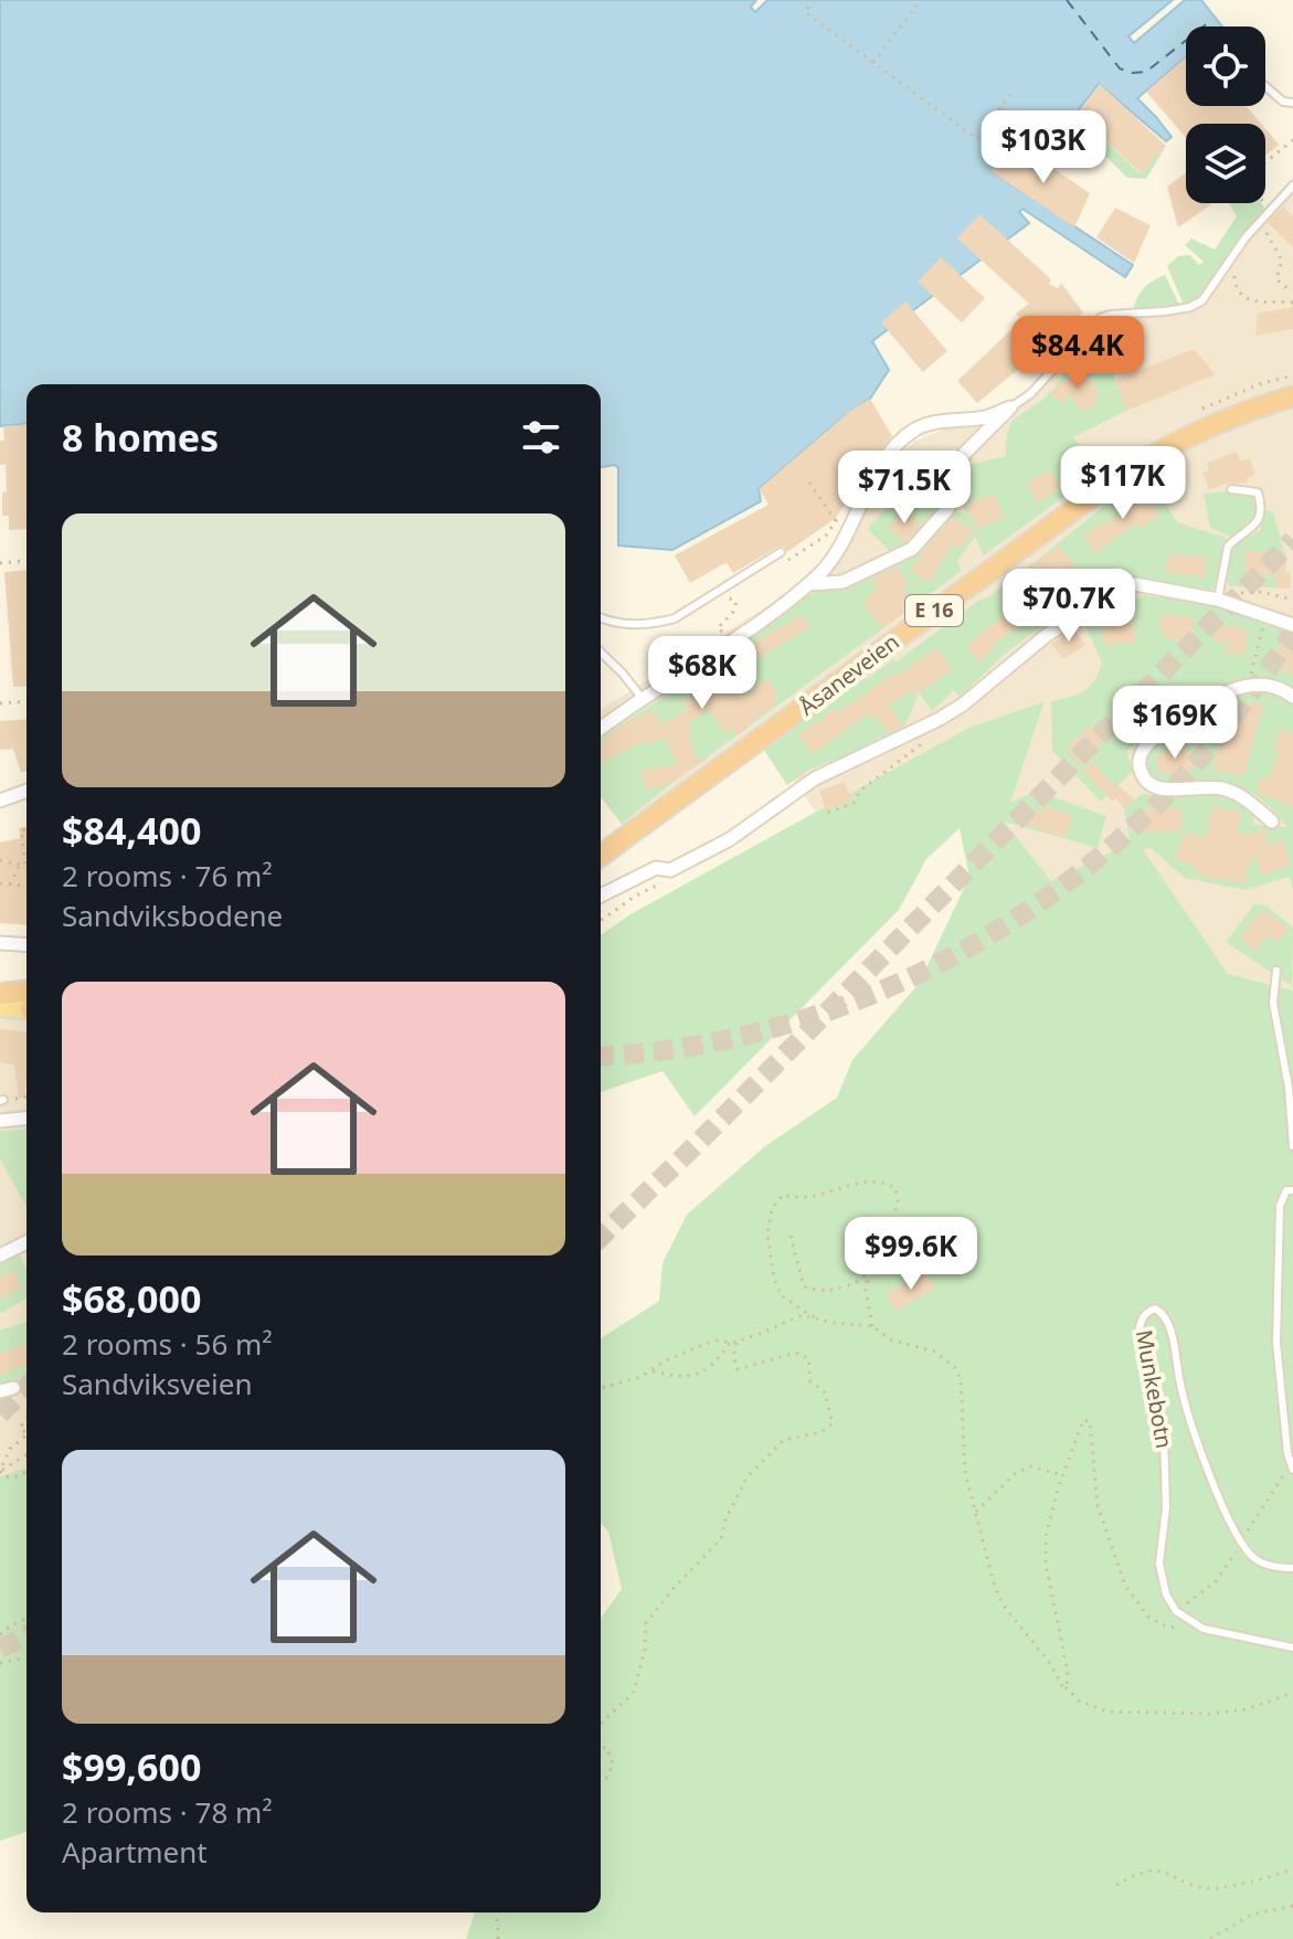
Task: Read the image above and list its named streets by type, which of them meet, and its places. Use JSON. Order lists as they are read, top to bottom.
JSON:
{
  "streets": {
    "highway": ["E 16", "Åsaneveien"],
    "lane": ["Munkebotn"]
  },
  "page": {
    "price": [
      "$103K",
      "$84.4K",
      "$117K",
      "$71.5K",
      "$70.7K",
      "$68K",
      "$169K",
      "$99.6K"
    ],
    "heading": "8 homes",
    "list": [
      {
        "name": "$84,400",
        "note": "2 rooms · 76 m² · Sandviksbodene"
      },
      {
        "name": "$68,000",
        "note": "2 rooms · 56 m² · Sandviksveien"
      },
      {
        "name": "$99,600",
        "note": "2 rooms · 78 m² · Apartment"
      }
    ]
  }
}
